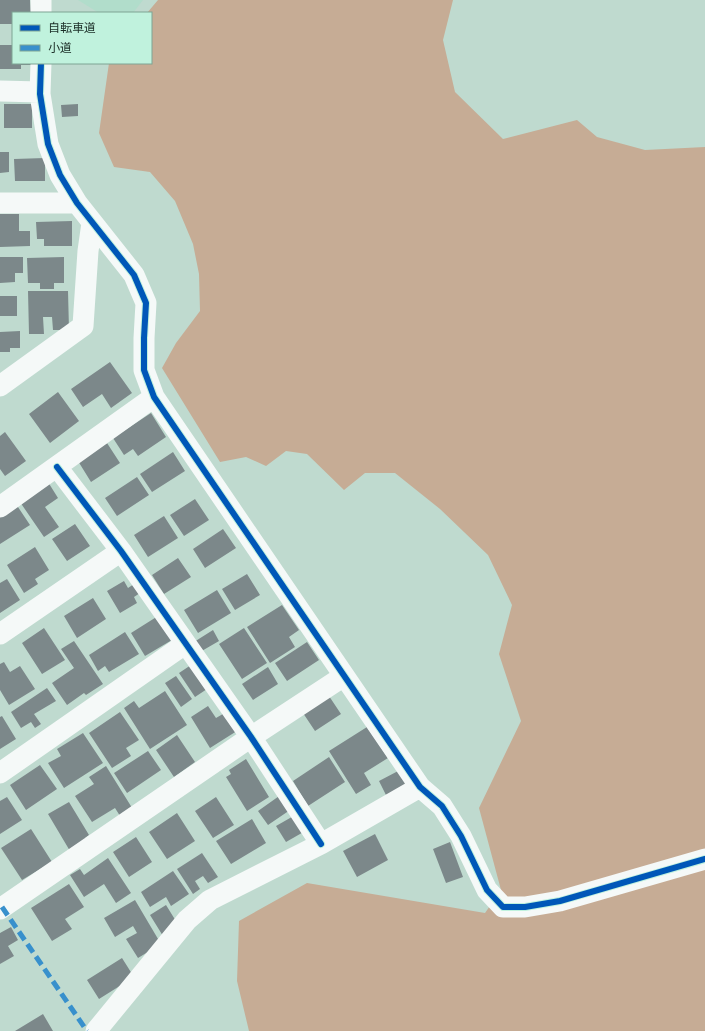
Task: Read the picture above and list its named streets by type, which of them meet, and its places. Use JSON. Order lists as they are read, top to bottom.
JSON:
{
  "legend": ["自転車道", "小道"]
}
